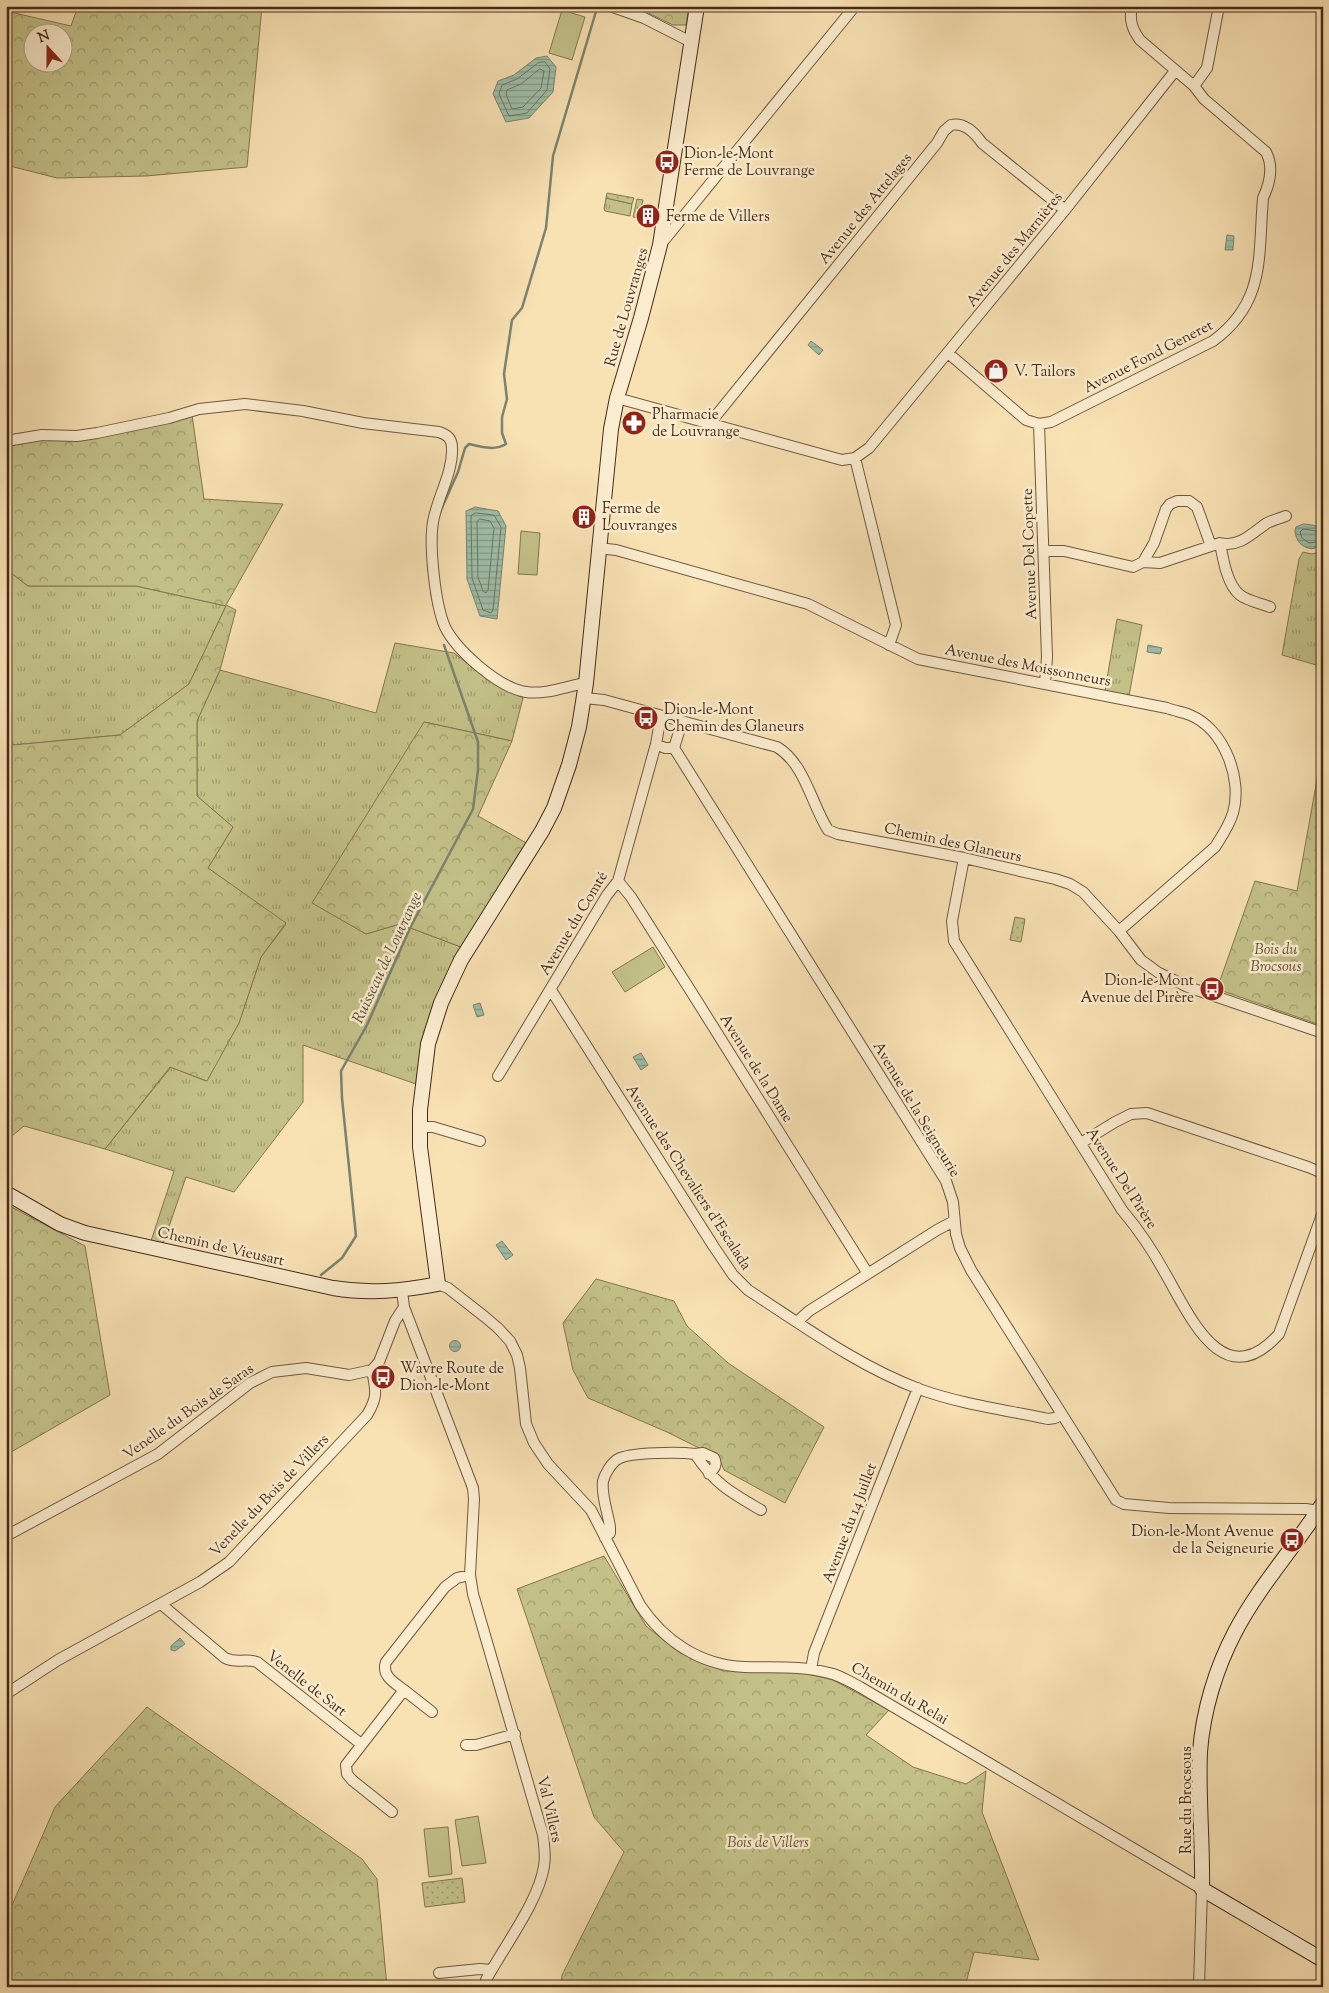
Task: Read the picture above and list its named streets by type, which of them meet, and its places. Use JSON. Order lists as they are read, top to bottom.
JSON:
{
  "streets": {
    "street": [
      "Avenue des Attelages",
      "Avenue des Marnières",
      "Rue de Louvranges",
      "Avenue Fond Generet",
      "Avenue Del Copette",
      "Avenue des Moissonneurs",
      "Chemin des Glaneurs",
      "Avenue du Comté",
      "Avenue de la Dame",
      "Avenue de la Seigneurie",
      "Avenue des Chevaliers d'Escalada",
      "Avenue Del Pirère",
      "Chemin de Vieusart",
      "Venelle du Bois de Saras",
      "Venelle du Bois de Villers",
      "Avenue du 14 Juillet",
      "Venelle de Sart",
      "Chemin du Relai",
      "Rue du Brocsous",
      "Val Villers"
    ]
  },
  "crossings": [
    ["Avenue des Attelages", "Avenue des Marnières"],
    ["Rue de Louvranges", "Avenue des Moissonneurs"],
    ["Rue de Louvranges", "Chemin des Glaneurs"],
    ["Rue de Louvranges", "Chemin de Vieusart"],
    ["Rue de Louvranges", "Chemin du Relai"],
    ["Avenue Fond Generet", "Avenue Del Copette"],
    ["Avenue Del Copette", "Avenue des Moissonneurs"],
    ["Avenue des Moissonneurs", "Chemin des Glaneurs"],
    ["Chemin des Glaneurs", "Avenue du Comté"],
    ["Chemin des Glaneurs", "Avenue Del Pirère"],
    ["Avenue du Comté", "Avenue de la Dame"],
    ["Avenue du Comté", "Avenue des Chevaliers d'Escalada"],
    ["Avenue de la Seigneurie", "Avenue des Chevaliers d'Escalada"],
    ["Avenue de la Seigneurie", "Rue du Brocsous"],
    ["Avenue des Chevaliers d'Escalada", "Avenue du 14 Juillet"],
    ["Chemin de Vieusart", "Chemin du Relai"],
    ["Chemin de Vieusart", "Val Villers"],
    ["Venelle du Bois de Saras", "Venelle du Bois de Villers"],
    ["Venelle du Bois de Villers", "Venelle de Sart"],
    ["Avenue du 14 Juillet", "Chemin du Relai"],
    ["Chemin du Relai", "Rue du Brocsous"]
  ],
  "water": ["Ruisseau de Louvrange"],
  "parks": ["Bois du Brocsous", "Bois de Villers"],
  "places": {
    "bus stop": [
      "Dion-le-Mont Ferme de Louvrange",
      "Dion-le-Mont Chemin des Glaneurs",
      "Dion-le-Mont Avenue del Pirère",
      "Wavre Route de Dion-le-Mont",
      "Dion-le-Mont Avenue de la Seigneurie"
    ],
    "building": ["Ferme de Villers", "Ferme de Louvranges"],
    "shop": ["V. Tailors"],
    "pharmacy": ["Pharmacie de Louvrange"]
  },
  "north": "top"
}
